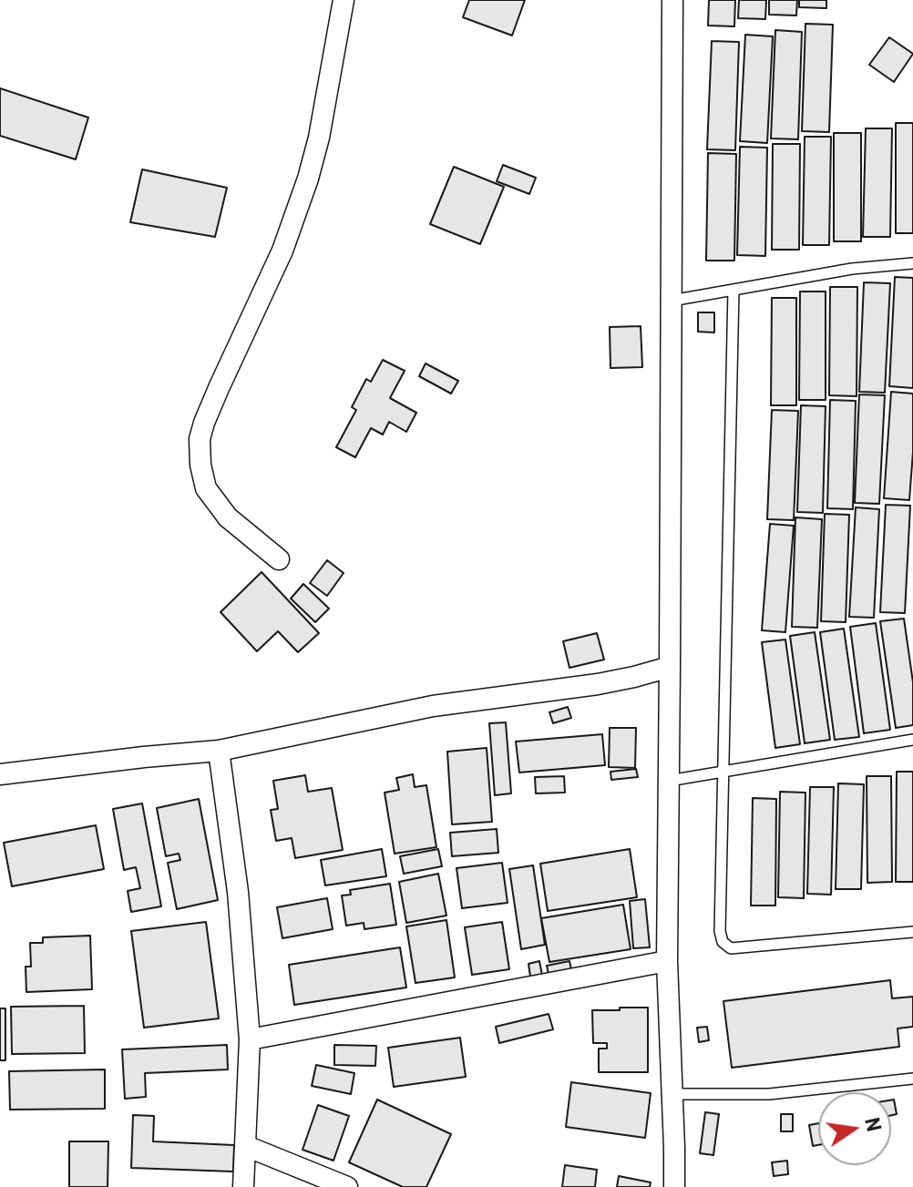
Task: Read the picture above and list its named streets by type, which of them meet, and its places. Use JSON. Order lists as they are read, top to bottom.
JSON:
{
  "north": "right"
}
